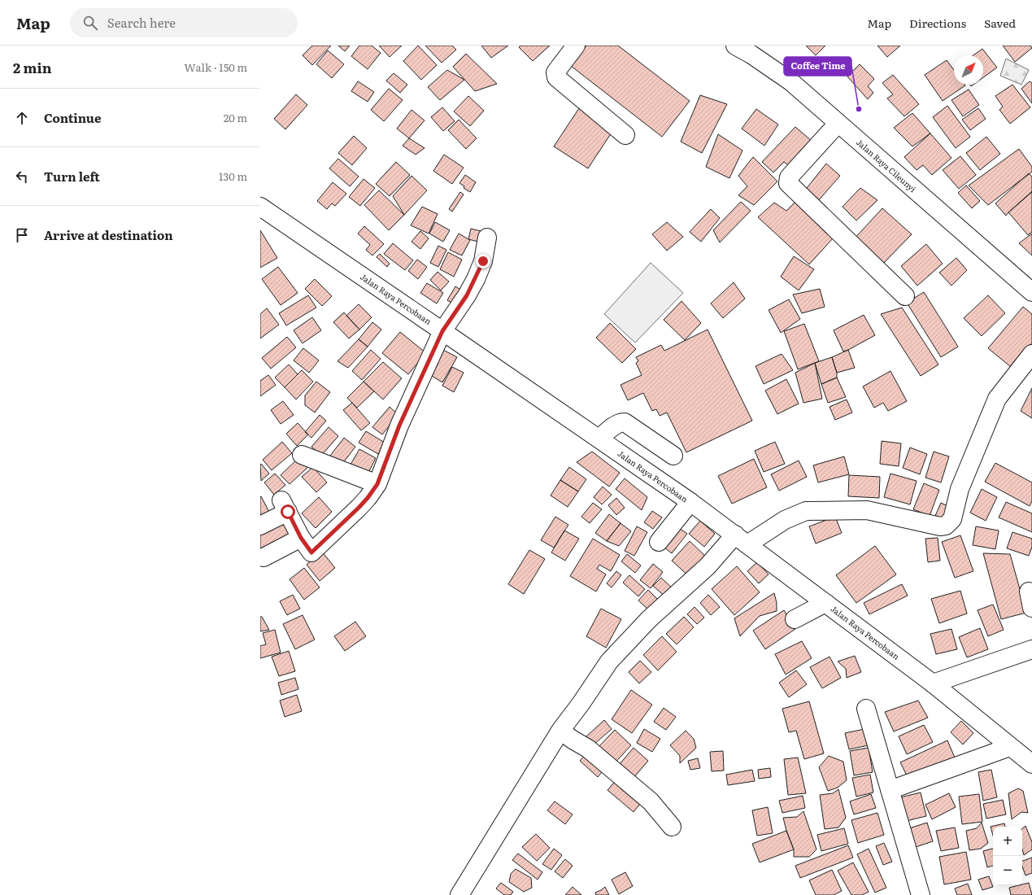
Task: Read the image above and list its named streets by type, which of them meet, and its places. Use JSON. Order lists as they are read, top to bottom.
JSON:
{
  "streets": {
    "main road": ["Jalan Raya Cileunyi", "Jalan Raya Percobaan"]
  },
  "places": ["Coffee Time"],
  "north": "top right",
  "page": {
    "header": "Map",
    "search": "Search here",
    "nav": ["Map", "Directions", "Saved"],
    "heading": ["2 min", "Walk · 150 m"],
    "list": [
      ["Continue", "20 m"],
      ["Turn left", "130 m"],
      "Arrive at destination"
    ],
    "map_buttons": ["+", "−"]
  }
}
